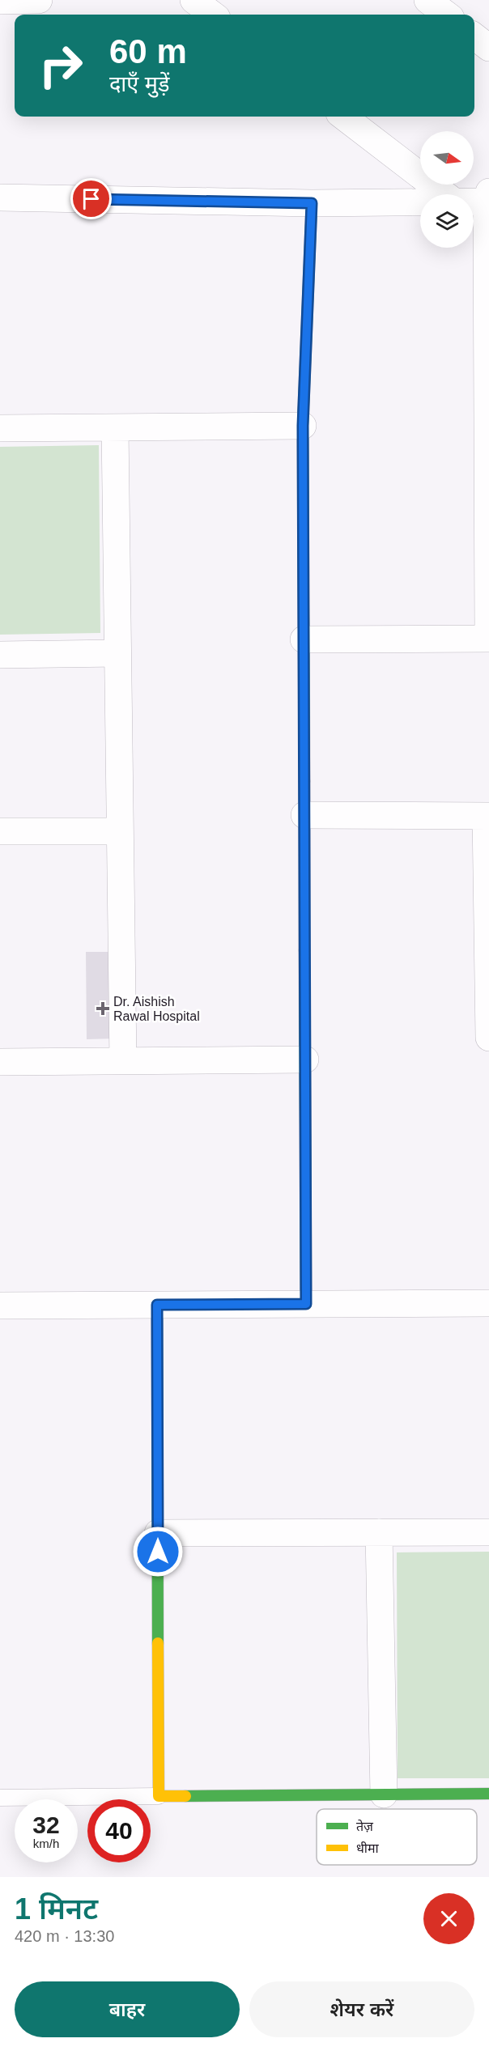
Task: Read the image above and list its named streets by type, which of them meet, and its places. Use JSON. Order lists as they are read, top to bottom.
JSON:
{
  "places": {
    "health": ["Dr. Aishish Rawal Hospital"]
  },
  "legend": ["तेज़", "धीमा"],
  "north": "right",
  "page": {
    "turn": ["60 m", "दाएँ मुड़ें"],
    "speed": "32 km/h",
    "limit": "40",
    "heading": ["1 मिनट", "420 m · 13:30"],
    "buttons": ["बाहर", "शेयर करें"]
  }
}
